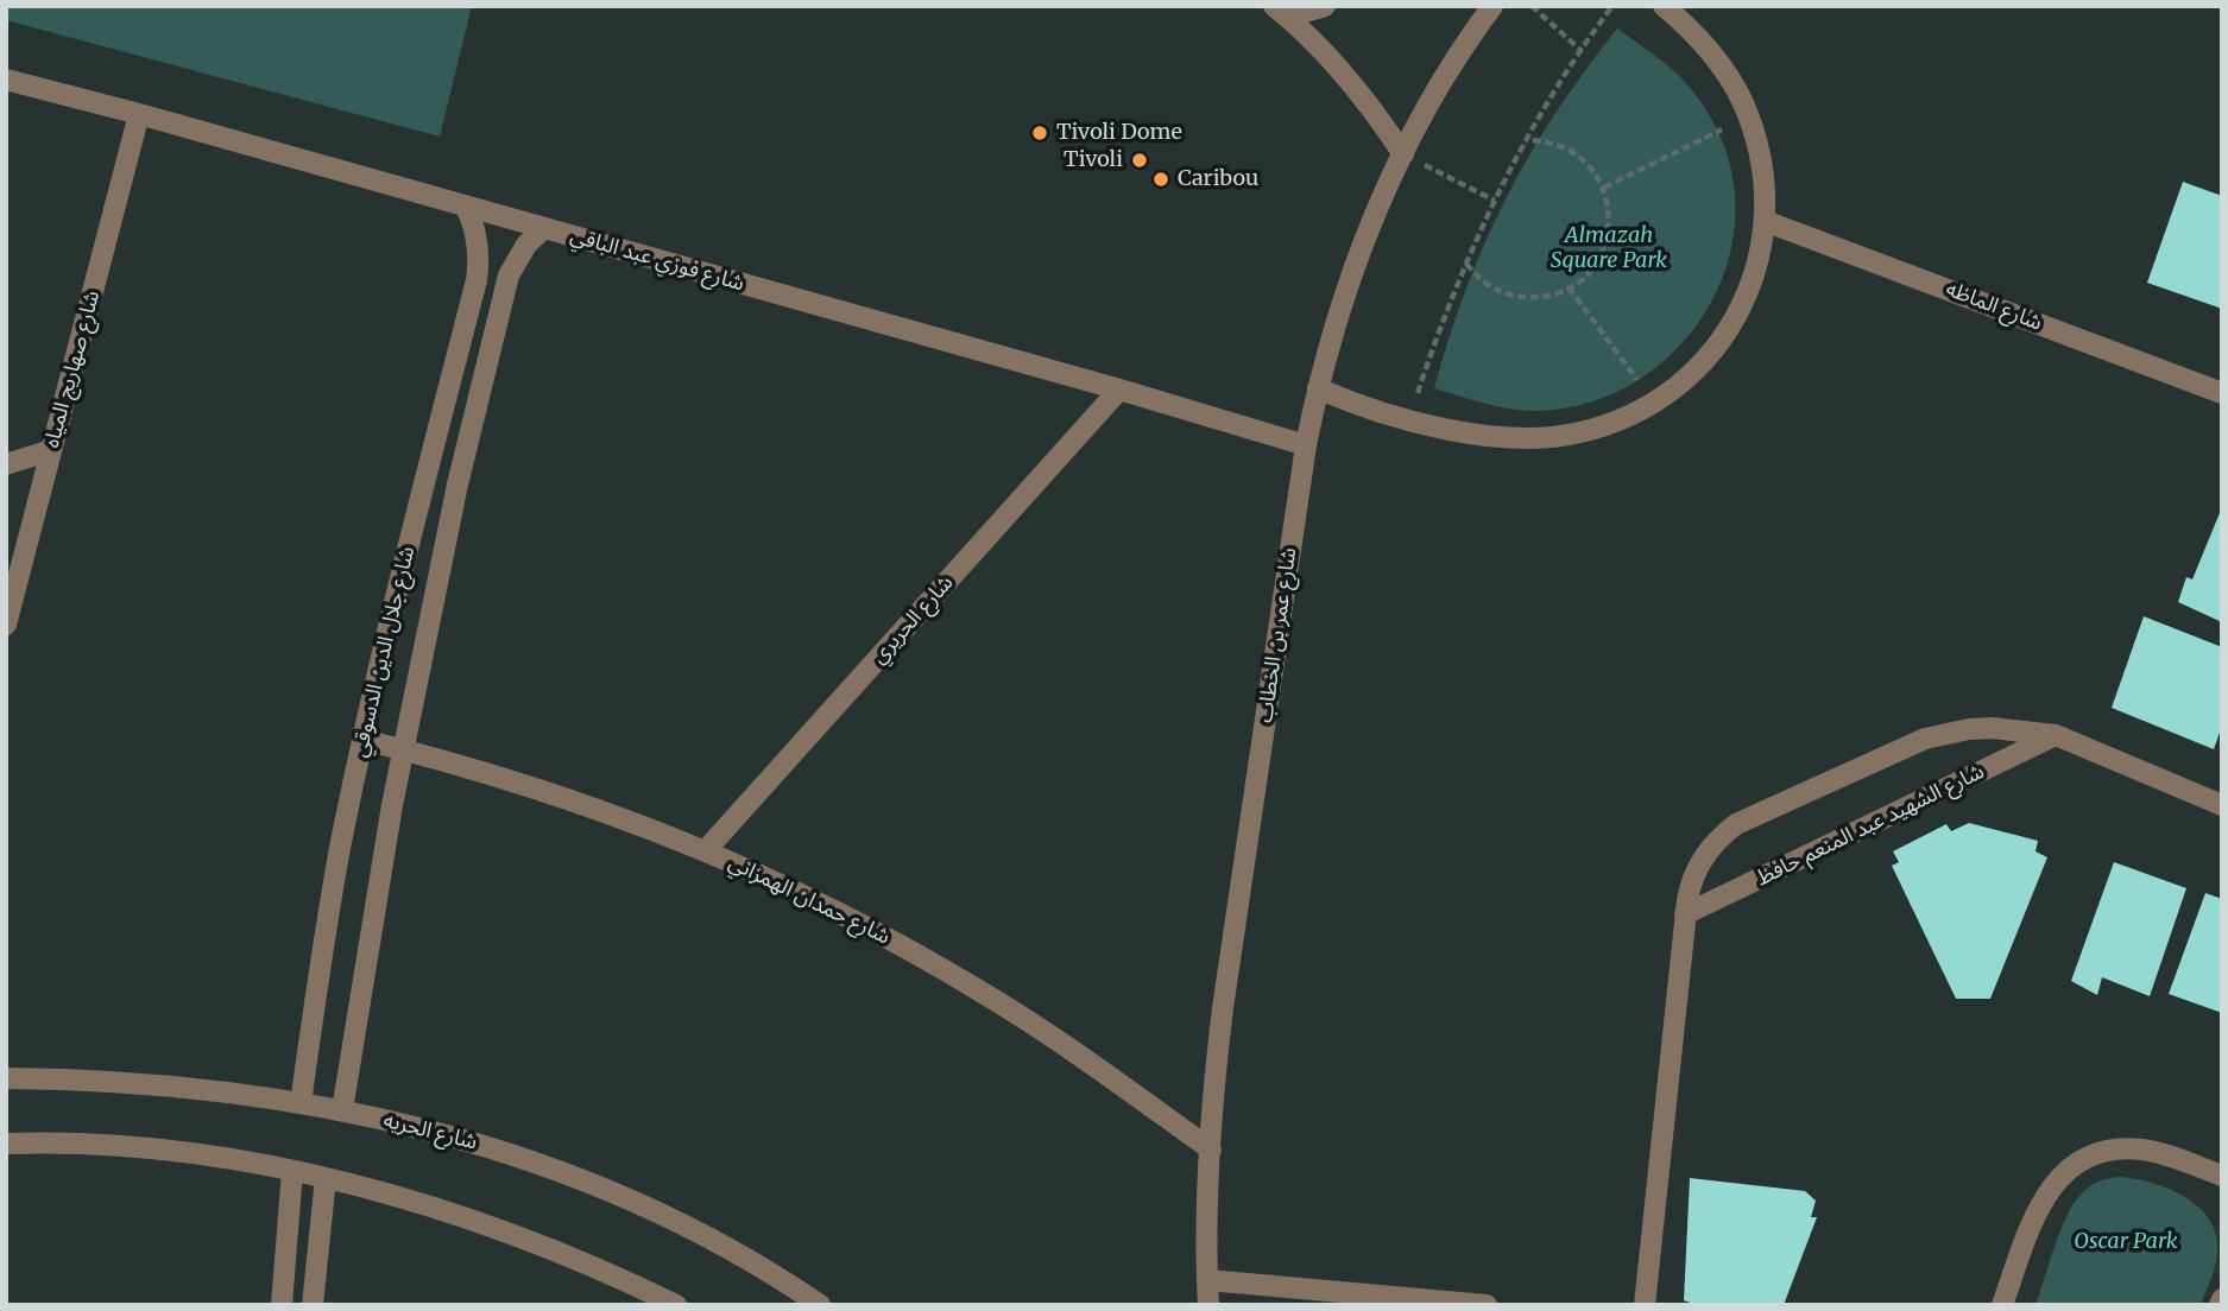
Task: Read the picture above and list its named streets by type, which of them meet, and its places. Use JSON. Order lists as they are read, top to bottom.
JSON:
{
  "streets": {
    "street": [
      "شارع فوزي عبد الباقي",
      "شارع الماظه",
      "شارع صهاريج المياه",
      "شارع الحريري",
      "شارع عمر بن الخطاب",
      "شارع جلال الدين الدسوقي",
      "شارع الشهيد عبد المنعم حافظ",
      "شارع حمدان الهمزاني",
      "شارع الحريه"
    ]
  },
  "crossings": [
    ["شارع فوزي عبد الباقي", "شارع صهاريج المياه"],
    ["شارع فوزي عبد الباقي", "شارع الحريري"],
    ["شارع فوزي عبد الباقي", "شارع عمر بن الخطاب"],
    ["شارع فوزي عبد الباقي", "شارع جلال الدين الدسوقي"],
    ["شارع الحريري", "شارع حمدان الهمزاني"],
    ["شارع عمر بن الخطاب", "شارع حمدان الهمزاني"],
    ["شارع جلال الدين الدسوقي", "شارع حمدان الهمزاني"],
    ["شارع جلال الدين الدسوقي", "شارع الحريه"]
  ],
  "parks": ["Almazah Square Park", "Oscar Park"],
  "places": ["Tivoli Dome", "Tivoli", "Caribou"]
}
